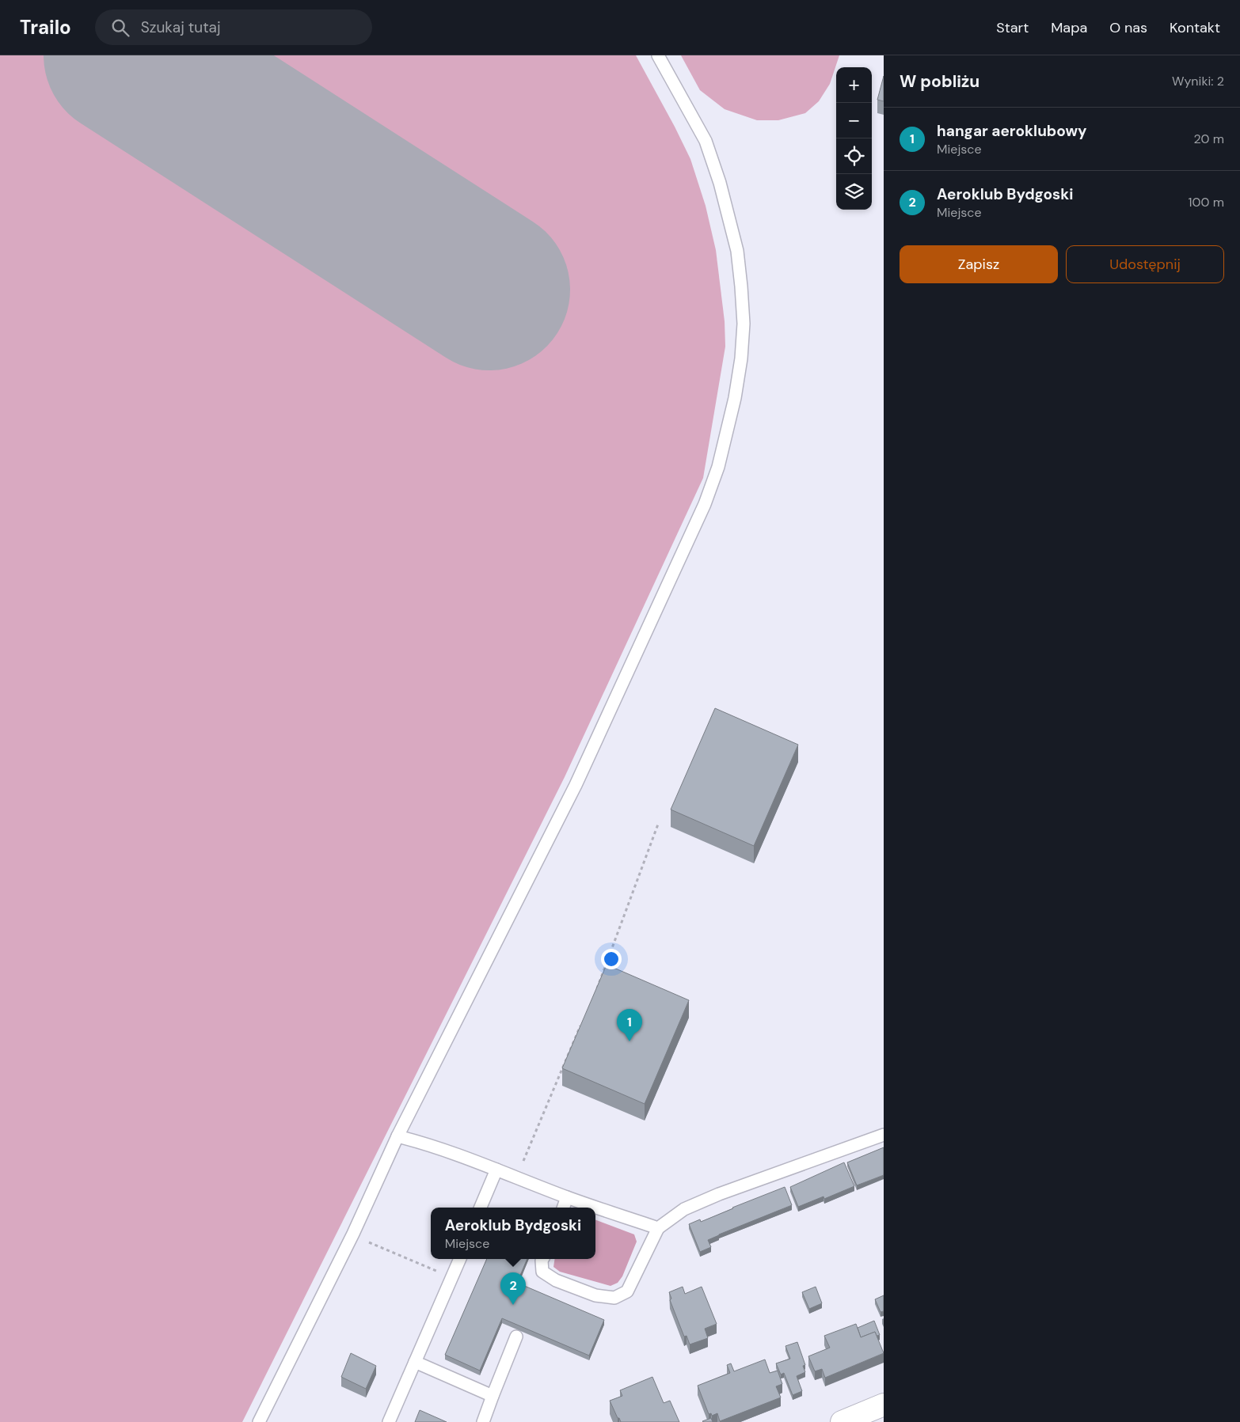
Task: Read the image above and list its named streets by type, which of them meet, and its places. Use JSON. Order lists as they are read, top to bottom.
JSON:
{
  "page": {
    "header": "Trailo",
    "search": "Szukaj tutaj",
    "nav": [
      "Start",
      "Mapa",
      "O nas",
      "Kontakt"
    ],
    "heading": ["W pobliżu", "Wyniki: 2"],
    "map_buttons": ["+", "−"],
    "list": [
      {
        "mark": "1",
        "name": "hangar aeroklubowy",
        "note": "Miejsce",
        "value": "20 m"
      },
      {
        "mark": "2",
        "name": "Aeroklub Bydgoski",
        "note": "Miejsce",
        "value": "100 m"
      }
    ],
    "buttons": ["Zapisz", "Udostępnij"],
    "pins": ["1", "2"],
    "popup": ["Aeroklub Bydgoski", "Miejsce"]
  }
}
